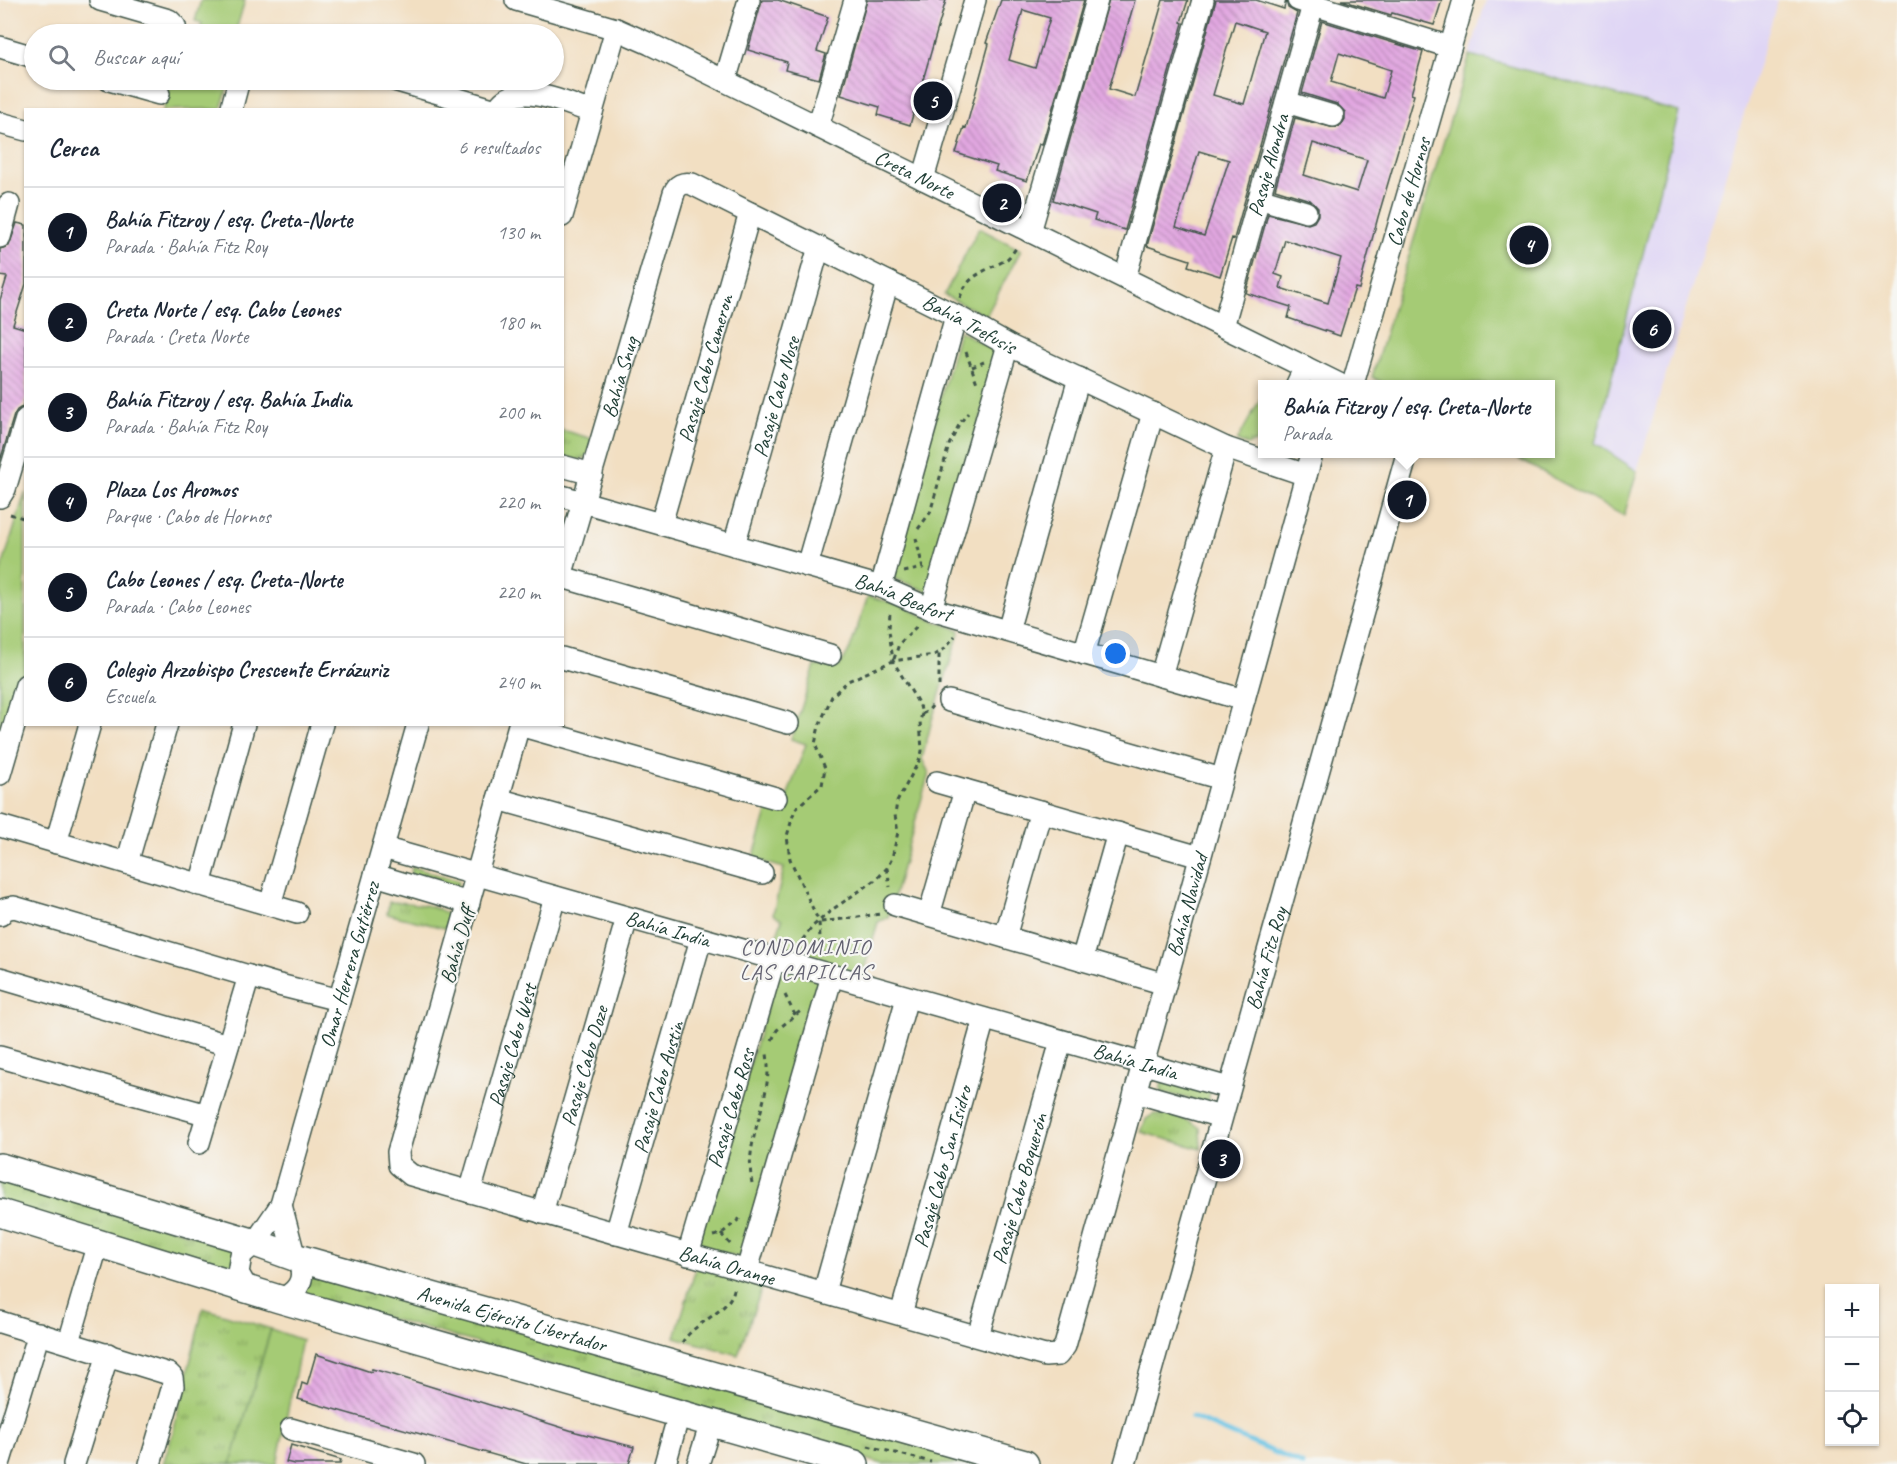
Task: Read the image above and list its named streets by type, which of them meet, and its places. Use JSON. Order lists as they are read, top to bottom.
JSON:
{
  "streets": {
    "main road": ["Avenida Ejército Libertador"],
    "street": [
      "Pasaje Alondra",
      "Creta Norte",
      "Cabo de Hornos",
      "Bahía Trefusis",
      "Pasaje Cabo Cameron",
      "Bahía Snug",
      "Pasaje Cabo Nose",
      "Bahía Beafort",
      "Bahía Navidad",
      "Bahía India",
      "Bahía Duff",
      "Bahía Fitz Roy",
      "Omar Herrera Gutiérrez",
      "Pasaje Cabo West",
      "Pasaje Cabo Doze",
      "Pasaje Cabo Austin",
      "Pasaje Cabo Ross",
      "Pasaje Cabo San Isidro",
      "Pasaje Cabo Boquerón",
      "Bahía Orange"
    ]
  },
  "crossings": [
    ["Pasaje Alondra", "Creta Norte"],
    ["Bahía Trefusis", "Pasaje Cabo Cameron"],
    ["Bahía Trefusis", "Bahía Snug"],
    ["Bahía Trefusis", "Pasaje Cabo Nose"],
    ["Bahía Trefusis", "Bahía Navidad"],
    ["Pasaje Cabo Cameron", "Bahía Beafort"],
    ["Bahía Snug", "Bahía Beafort"],
    ["Pasaje Cabo Nose", "Bahía Beafort"],
    ["Bahía Beafort", "Bahía Navidad"],
    ["Bahía Navidad", "Bahía India"],
    ["Bahía Navidad", "Bahía Orange"],
    ["Bahía India", "Bahía Duff"],
    ["Bahía India", "Bahía Fitz Roy"],
    ["Bahía India", "Omar Herrera Gutiérrez"],
    ["Bahía India", "Pasaje Cabo West"],
    ["Bahía India", "Pasaje Cabo Doze"],
    ["Bahía India", "Pasaje Cabo Austin"],
    ["Bahía India", "Pasaje Cabo Ross"],
    ["Bahía India", "Pasaje Cabo San Isidro"],
    ["Bahía India", "Pasaje Cabo Boquerón"],
    ["Bahía Duff", "Bahía Orange"],
    ["Omar Herrera Gutiérrez", "Avenida Ejército Libertador"],
    ["Pasaje Cabo West", "Bahía Orange"],
    ["Pasaje Cabo Doze", "Bahía Orange"],
    ["Pasaje Cabo Austin", "Bahía Orange"],
    ["Pasaje Cabo Ross", "Bahía Orange"],
    ["Pasaje Cabo San Isidro", "Bahía Orange"],
    ["Pasaje Cabo Boquerón", "Bahía Orange"]
  ],
  "districts": ["CONDOMINIO LAS CAPILLAS"],
  "page": {
    "search": "Buscar aquí",
    "pins": [
      "5",
      "2",
      "4",
      "6",
      "1",
      "3"
    ],
    "heading": ["Cerca", "6 resultados"],
    "list": [
      {
        "mark": "1",
        "name": "Bahía Fitzroy / esq. Creta-Norte",
        "note": "Parada · Bahía Fitz Roy",
        "value": "130 m"
      },
      {
        "mark": "2",
        "name": "Creta Norte / esq. Cabo Leones",
        "note": "Parada · Creta Norte",
        "value": "180 m"
      },
      {
        "mark": "3",
        "name": "Bahía Fitzroy / esq. Bahía India",
        "note": "Parada · Bahía Fitz Roy",
        "value": "200 m"
      },
      {
        "mark": "4",
        "name": "Plaza Los Aromos",
        "note": "Parque · Cabo de Hornos",
        "value": "220 m"
      },
      {
        "mark": "5",
        "name": "Cabo Leones / esq. Creta-Norte",
        "note": "Parada · Cabo Leones",
        "value": "220 m"
      },
      {
        "mark": "6",
        "name": "Colegio Arzobispo Crescente Errázuriz",
        "note": "Escuela",
        "value": "240 m"
      }
    ],
    "popup": ["Bahía Fitzroy / esq. Creta-Norte", "Parada"],
    "map_buttons": ["+", "−"]
  }
}
